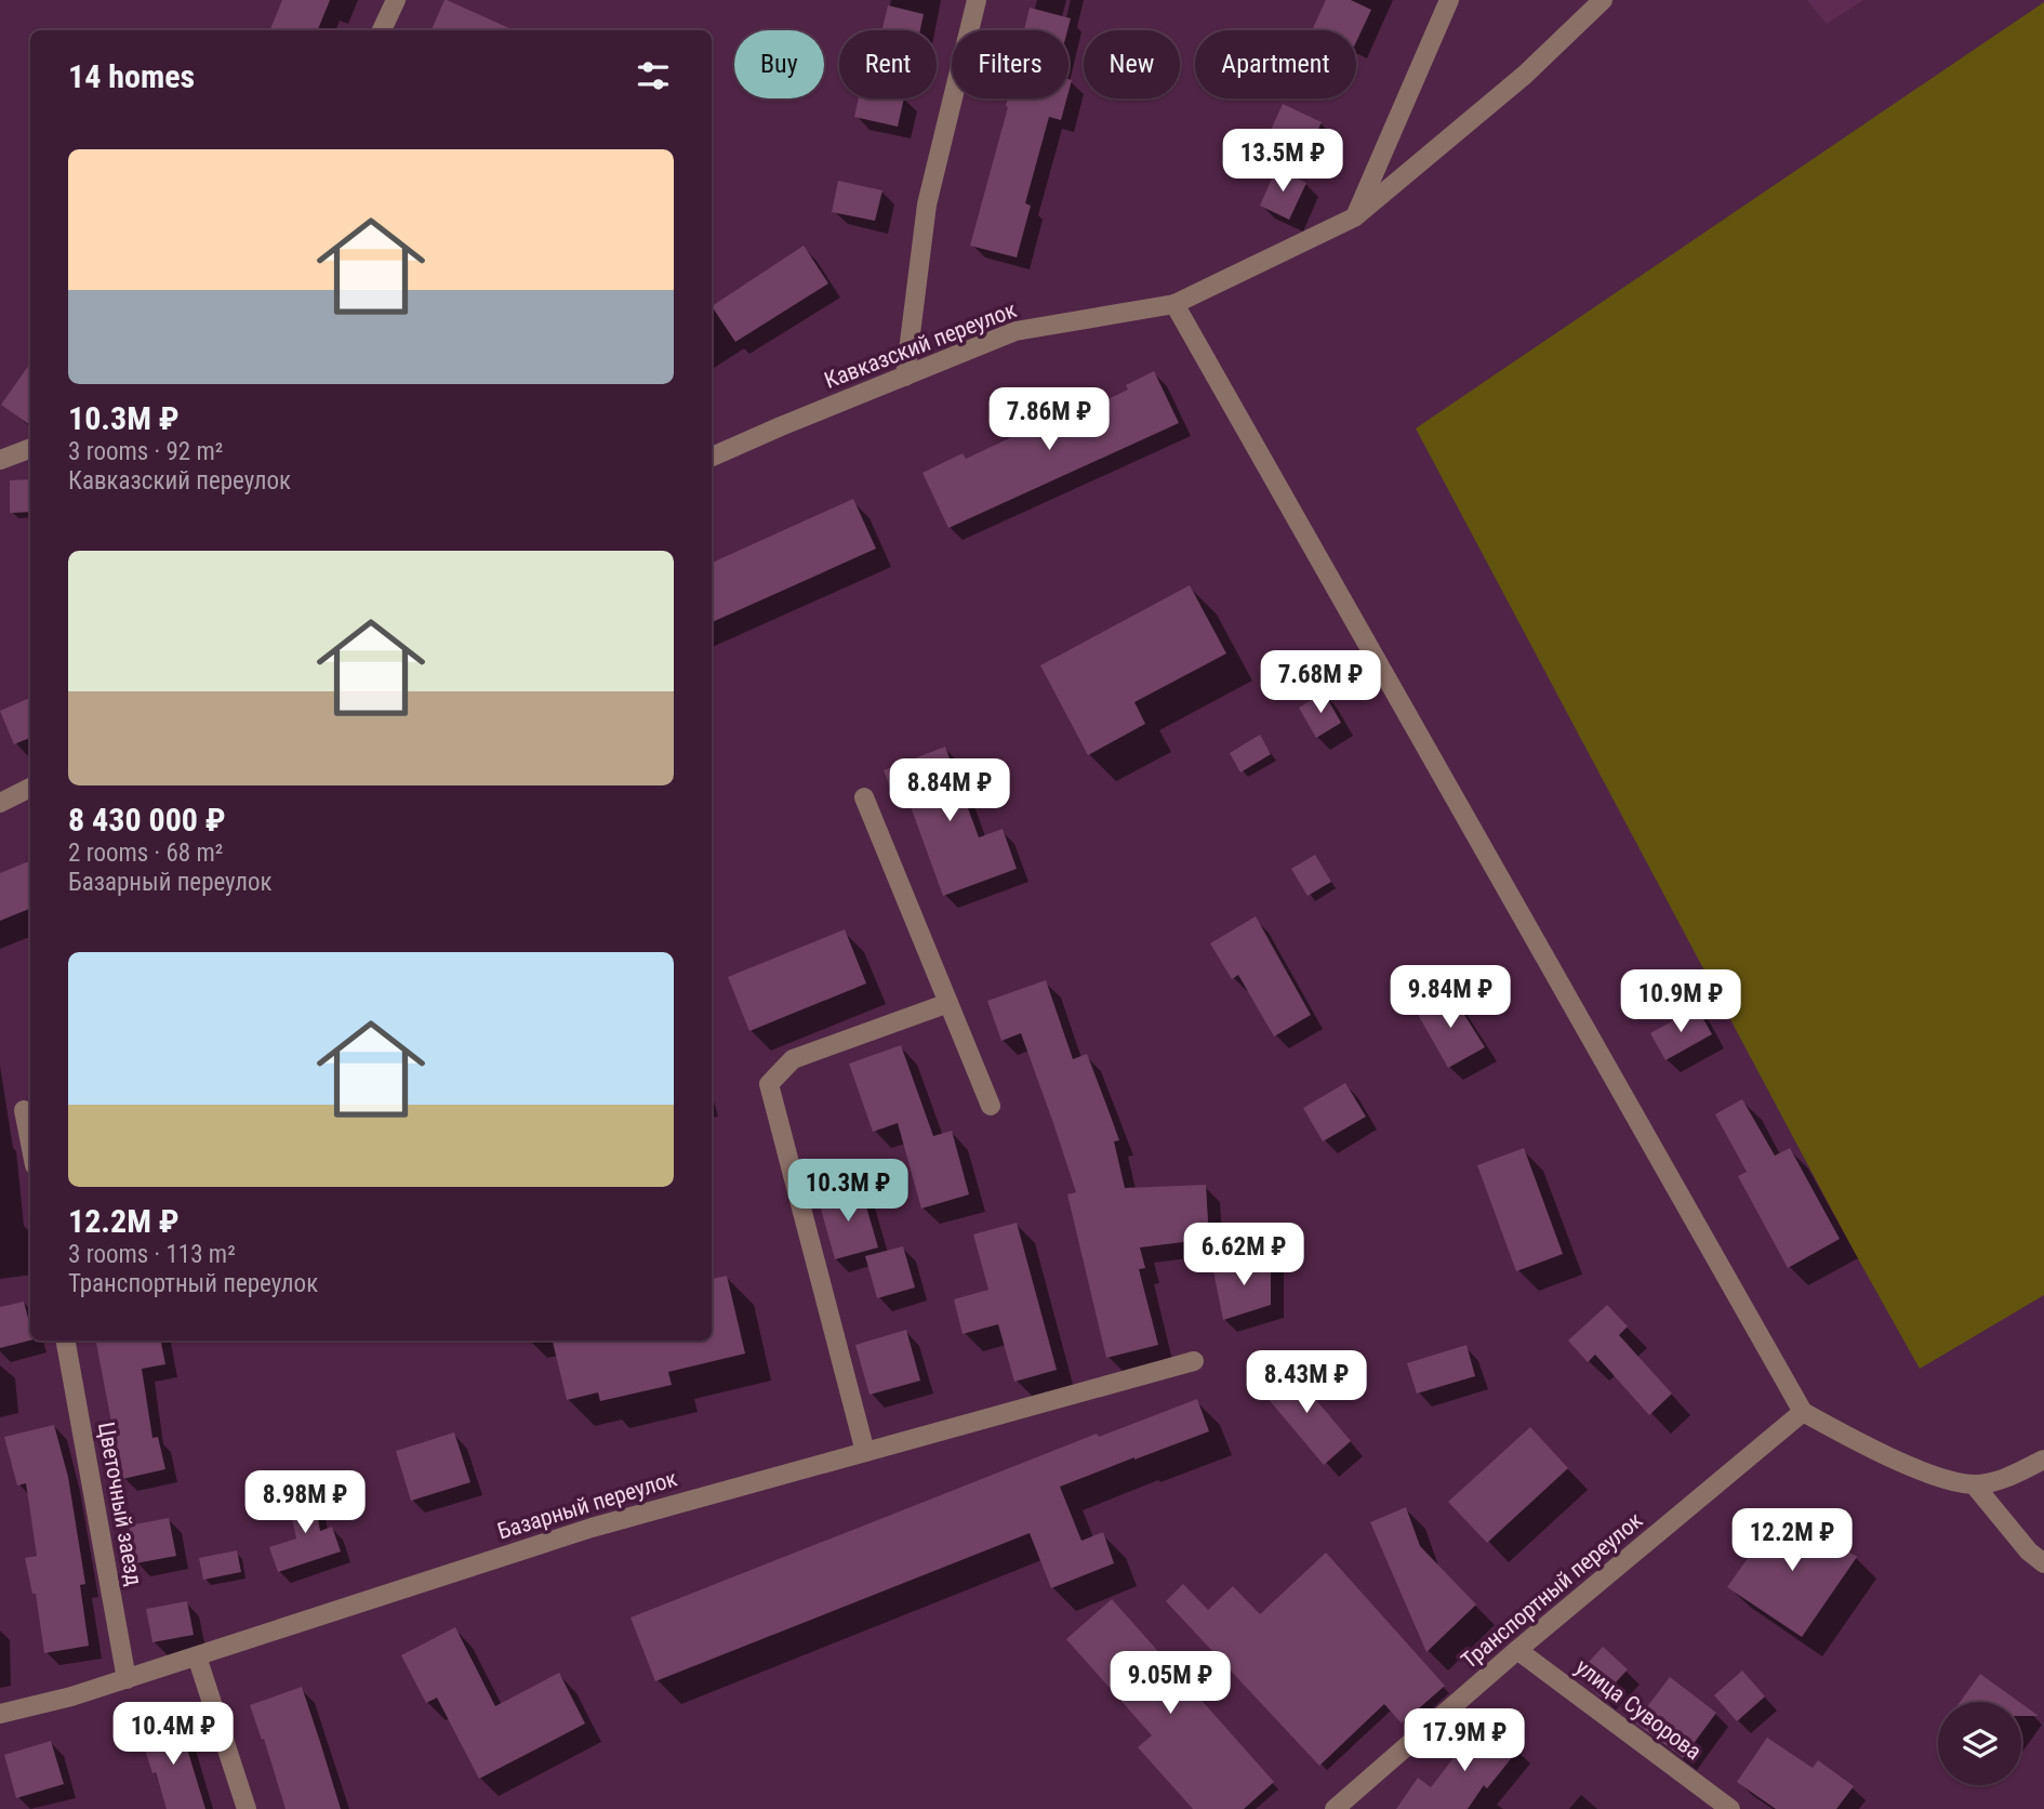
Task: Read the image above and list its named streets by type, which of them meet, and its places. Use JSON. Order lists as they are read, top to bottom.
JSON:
{
  "streets": {
    "street": [
      "Кавказский переулок",
      "Цветочный заезд",
      "Базарный переулок",
      "Транспортный переулок",
      "улица Суворова"
    ]
  },
  "crossings": [
    ["Цветочный заезд", "Базарный переулок"],
    ["Транспортный переулок", "улица Суворова"]
  ],
  "page": {
    "chip": [
      "Buy",
      "Rent",
      "Filters",
      "New",
      "Apartment"
    ],
    "heading": "14 homes",
    "list": [
      {
        "name": "10.3M ₽",
        "note": "3 rooms · 92 m² · Кавказский переулок"
      },
      {
        "name": "8 430 000 ₽",
        "note": "2 rooms · 68 m² · Базарный переулок"
      },
      {
        "name": "12.2M ₽",
        "note": "3 rooms · 113 m² · Транспортный переулок"
      }
    ],
    "price": [
      "13.5M ₽",
      "7.86M ₽",
      "7.68M ₽",
      "8.84M ₽",
      "9.84M ₽",
      "10.9M ₽",
      "10.3M ₽",
      "6.62M ₽",
      "8.43M ₽",
      "8.98M ₽",
      "12.2M ₽",
      "9.05M ₽",
      "10.4M ₽",
      "17.9M ₽"
    ]
  }
}
